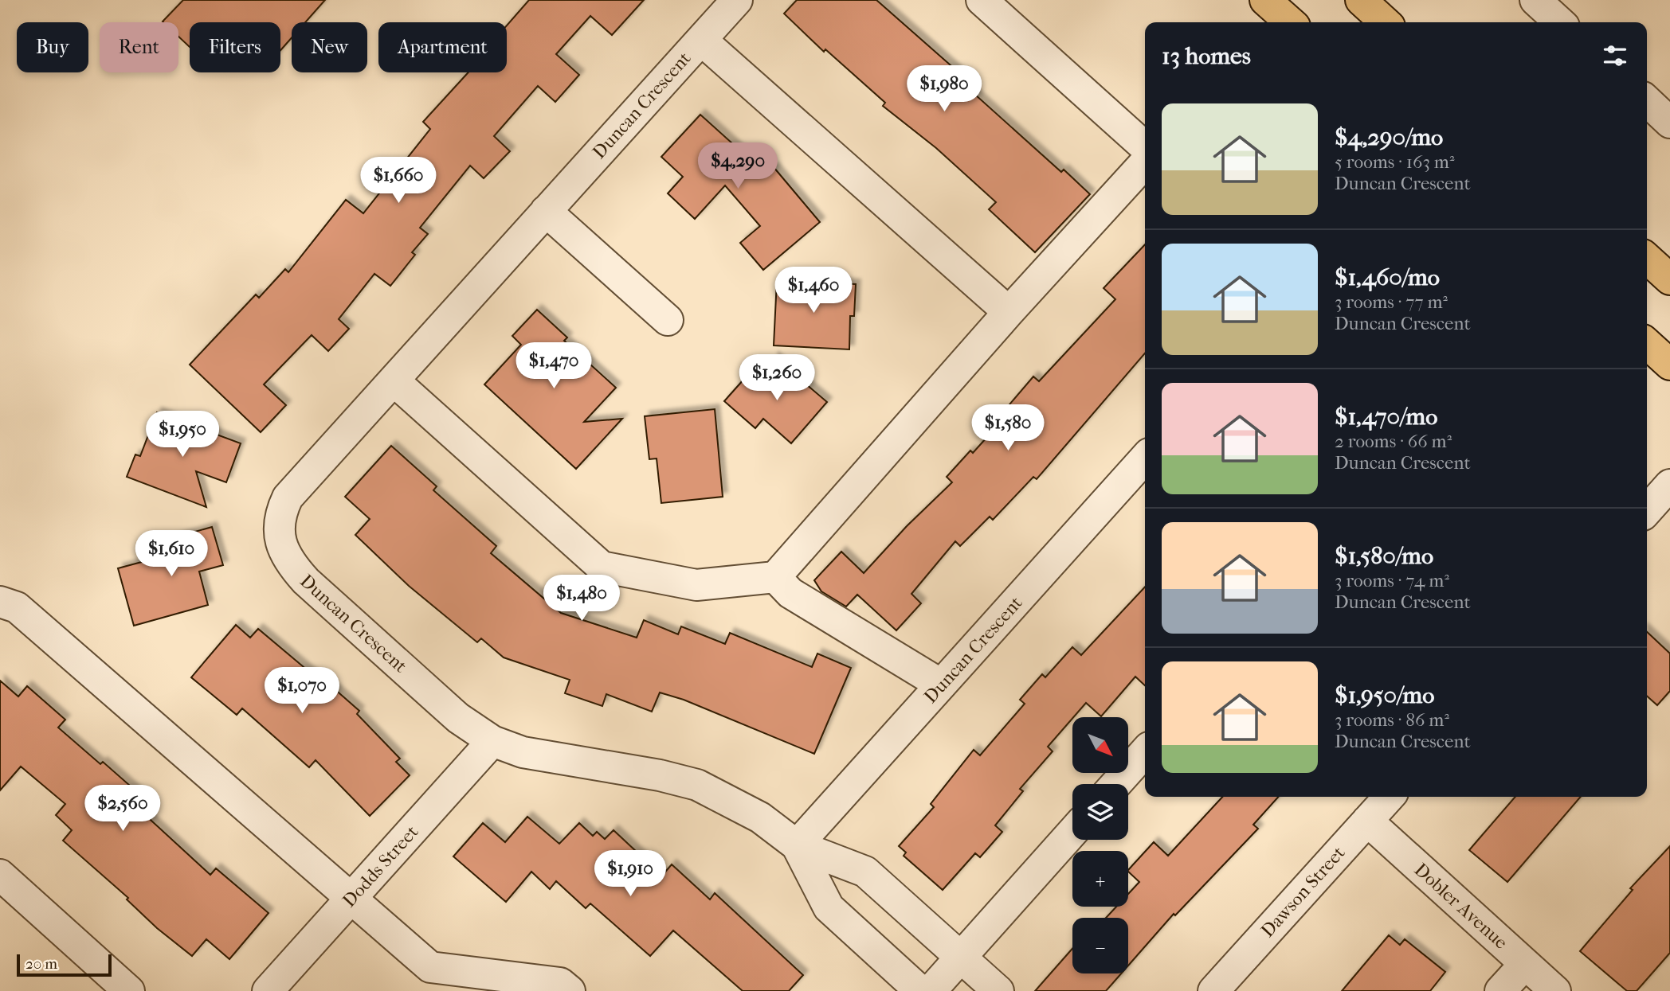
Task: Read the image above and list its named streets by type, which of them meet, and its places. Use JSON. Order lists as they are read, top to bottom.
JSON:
{
  "streets": {
    "street": [
      "Duncan Crescent",
      "Dodds Street",
      "Dawson Street",
      "Dobler Avenue"
    ]
  },
  "crossings": [
    ["Duncan Crescent", "Dodds Street"],
    ["Dawson Street", "Dobler Avenue"]
  ],
  "scale_bar": "20 m",
  "north": "bottom right",
  "page": {
    "chip": [
      "Buy",
      "Rent",
      "Filters",
      "New",
      "Apartment"
    ],
    "heading": "13 homes",
    "price": [
      "$1,980",
      "$4,290",
      "$1,660",
      "$1,460",
      "$1,470",
      "$1,260",
      "$1,580",
      "$1,950",
      "$1,610",
      "$1,480",
      "$1,070",
      "$2,560",
      "$1,910"
    ],
    "list": [
      {
        "name": "$4,290/mo",
        "note": "5 rooms · 163 m² · Duncan Crescent"
      },
      {
        "name": "$1,460/mo",
        "note": "3 rooms · 77 m² · Duncan Crescent"
      },
      {
        "name": "$1,470/mo",
        "note": "2 rooms · 66 m² · Duncan Crescent"
      },
      {
        "name": "$1,580/mo",
        "note": "3 rooms · 74 m² · Duncan Crescent"
      },
      {
        "name": "$1,950/mo",
        "note": "3 rooms · 86 m² · Duncan Crescent"
      }
    ],
    "map_buttons": ["+", "−"],
    "scale": "20 m"
  }
}
